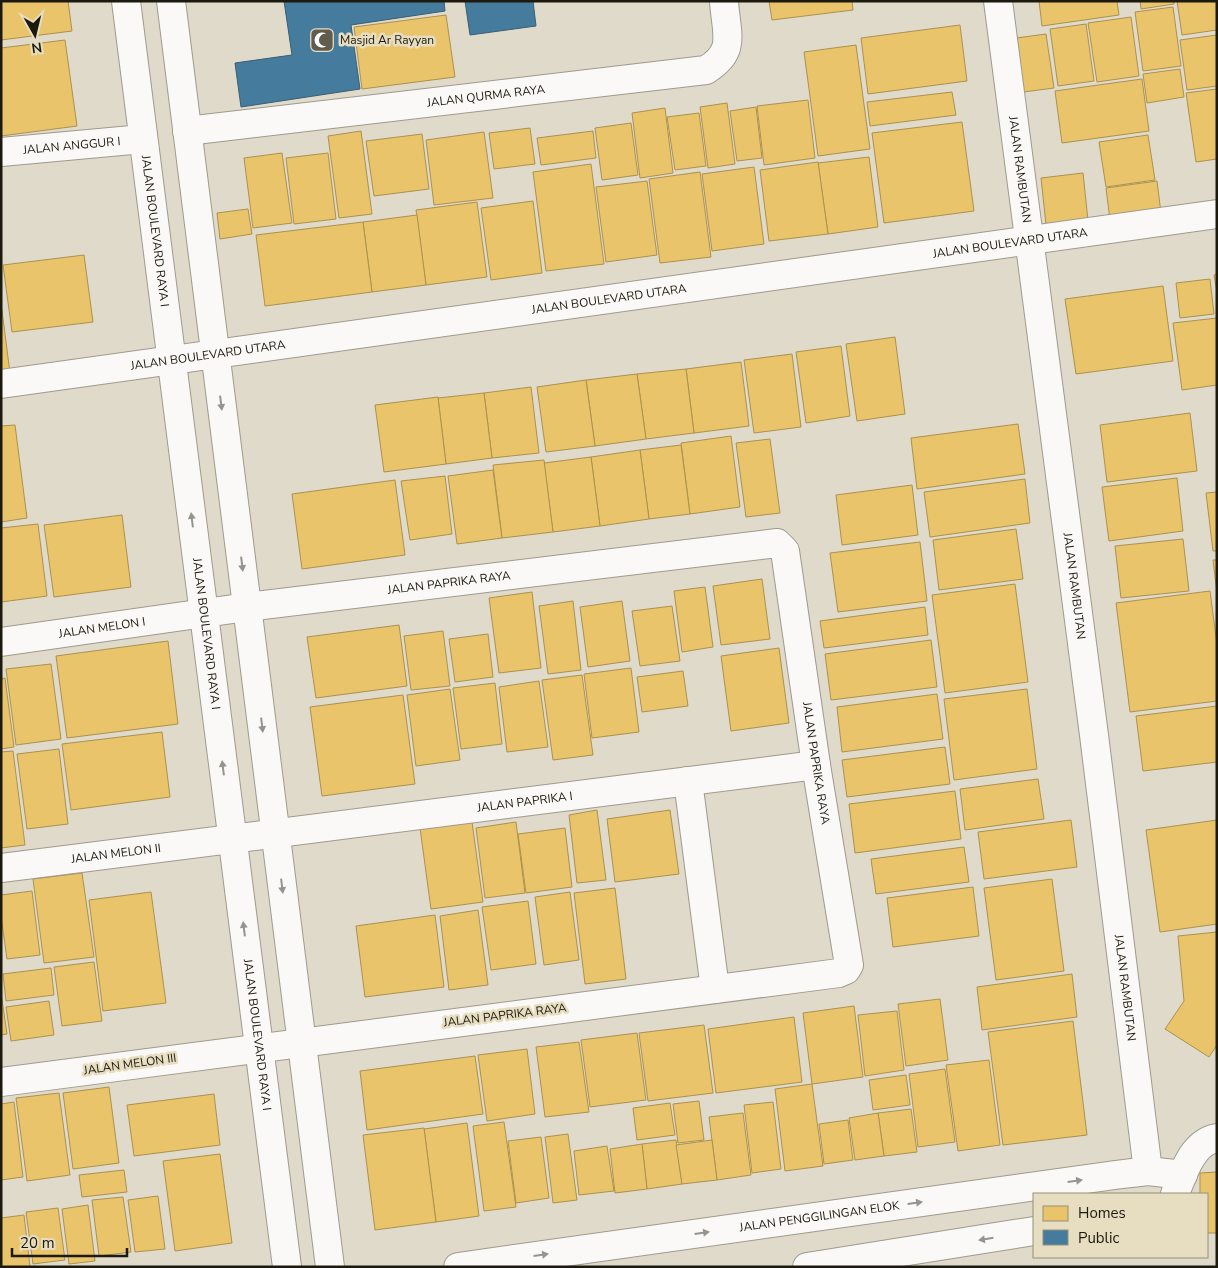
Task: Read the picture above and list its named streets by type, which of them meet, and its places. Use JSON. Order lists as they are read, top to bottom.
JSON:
{
  "streets": {
    "street": [
      "JALAN QURMA RAYA",
      "JALAN ANGGUR I",
      "JALAN RAMBUTAN",
      "JALAN BOULEVARD RAYA I",
      "JALAN BOULEVARD UTARA",
      "JALAN PAPRIKA RAYA",
      "JALAN MELON I",
      "JALAN PAPRIKA I",
      "JALAN MELON II",
      "JALAN MELON III",
      "JALAN PENGGILINGAN ELOK"
    ]
  },
  "crossings": [
    ["JALAN ANGGUR I", "JALAN BOULEVARD RAYA I"],
    ["JALAN RAMBUTAN", "JALAN BOULEVARD UTARA"],
    ["JALAN RAMBUTAN", "JALAN PENGGILINGAN ELOK"],
    ["JALAN BOULEVARD RAYA I", "JALAN BOULEVARD UTARA"],
    ["JALAN BOULEVARD RAYA I", "JALAN PAPRIKA RAYA"],
    ["JALAN BOULEVARD RAYA I", "JALAN MELON I"],
    ["JALAN BOULEVARD RAYA I", "JALAN PAPRIKA I"],
    ["JALAN BOULEVARD RAYA I", "JALAN MELON II"],
    ["JALAN BOULEVARD RAYA I", "JALAN MELON III"],
    ["JALAN PAPRIKA RAYA", "JALAN MELON I"],
    ["JALAN PAPRIKA RAYA", "JALAN PAPRIKA I"],
    ["JALAN PAPRIKA RAYA", "JALAN MELON III"],
    ["JALAN PAPRIKA I", "JALAN MELON II"]
  ],
  "places": {
    "mosque": ["Masjid Ar Rayyan"]
  },
  "legend": ["Homes", "Public"],
  "scale_bar": "20 m",
  "north": "bottom"
}
